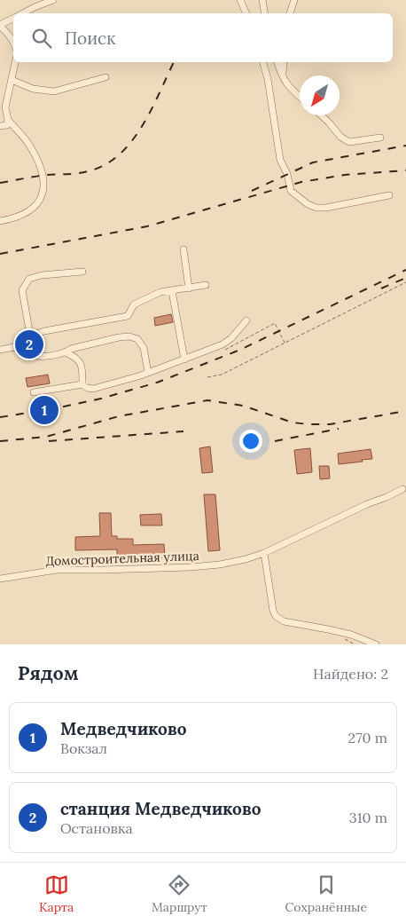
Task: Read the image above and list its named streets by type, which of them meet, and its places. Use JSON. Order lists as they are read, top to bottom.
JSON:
{
  "streets": {
    "street": ["Домостроительная улица"]
  },
  "north": "bottom left",
  "page": {
    "search": "Поиск",
    "pins": ["2", "1"],
    "heading": ["Рядом", "Найдено: 2"],
    "list": [
      {
        "mark": "1",
        "name": "Медведчиково",
        "note": "Вокзал",
        "value": "270 m"
      },
      {
        "mark": "2",
        "name": "станция Медведчиково",
        "note": "Остановка",
        "value": "310 m"
      }
    ],
    "nav": ["Карта", "Маршрут", "Сохранённые"]
  }
}
